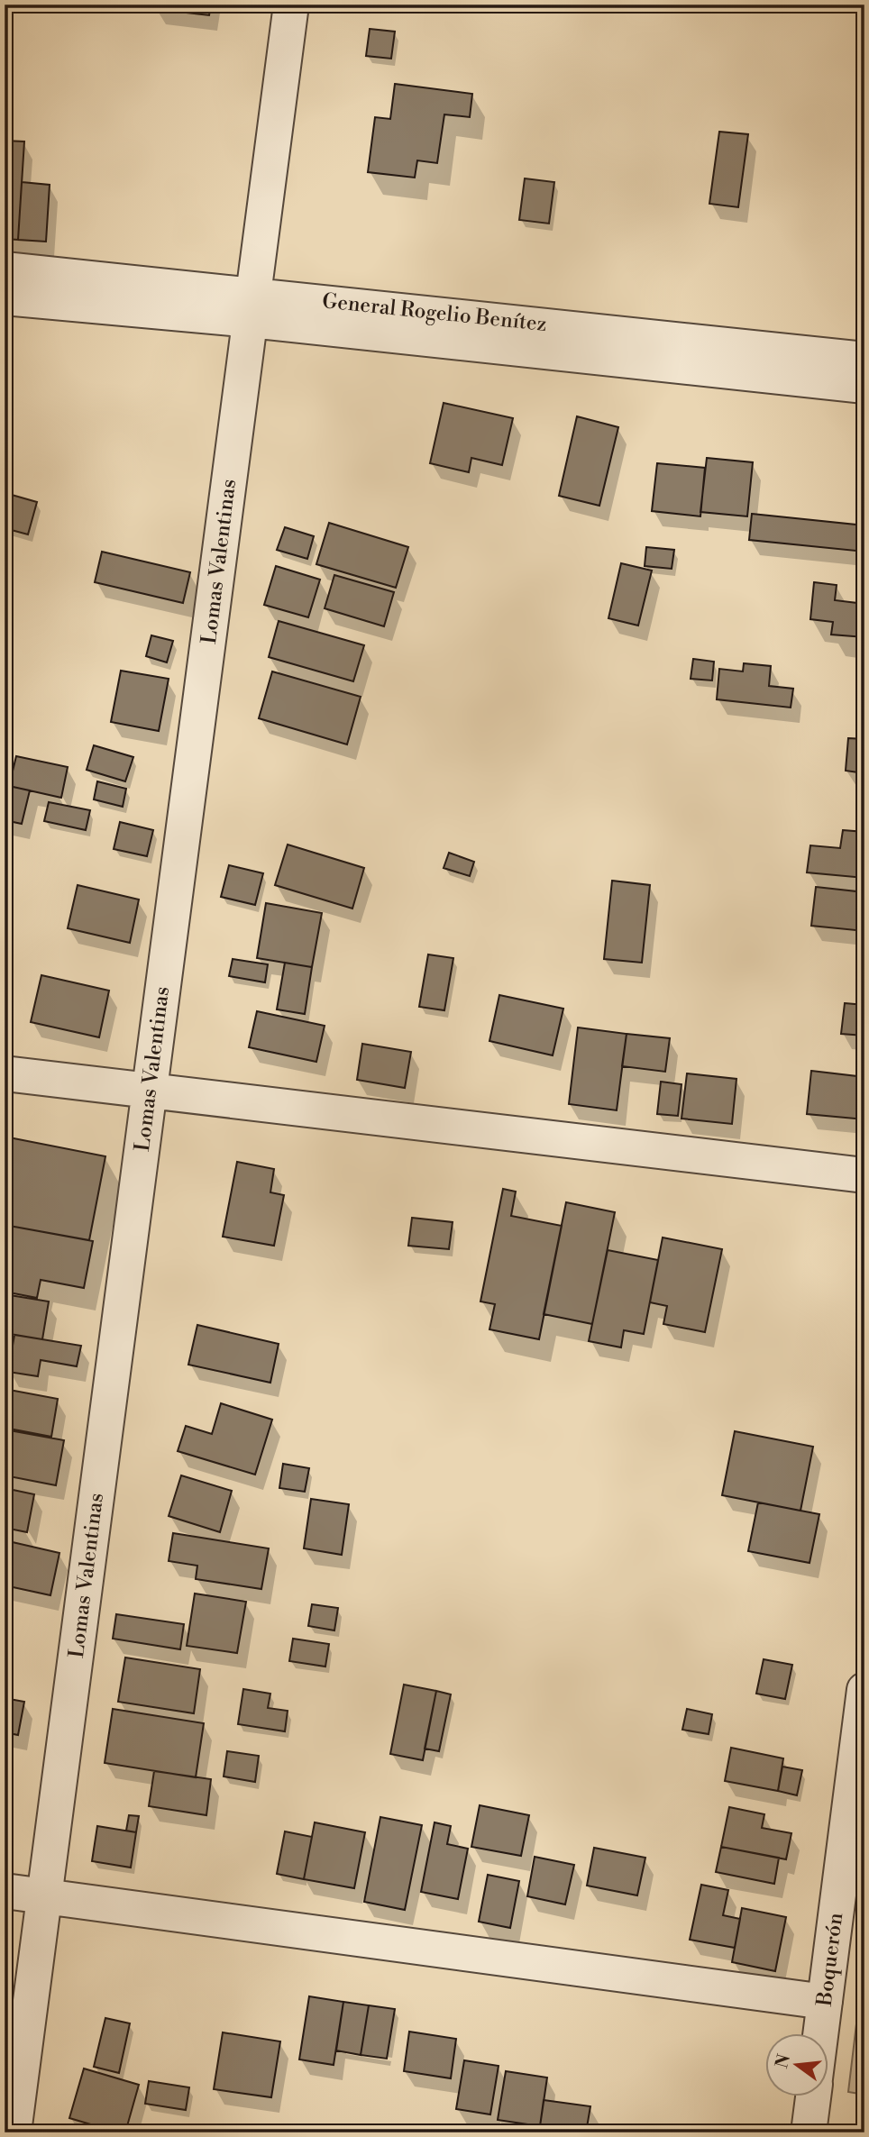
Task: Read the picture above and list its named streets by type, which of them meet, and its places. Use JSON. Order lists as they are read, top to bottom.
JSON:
{
  "streets": {
    "street": ["General Rogelio Benítez", "Lomas Valentinas", "Boquerón"]
  },
  "crossings": [
    ["General Rogelio Benítez", "Lomas Valentinas"]
  ],
  "north": "left"
}
